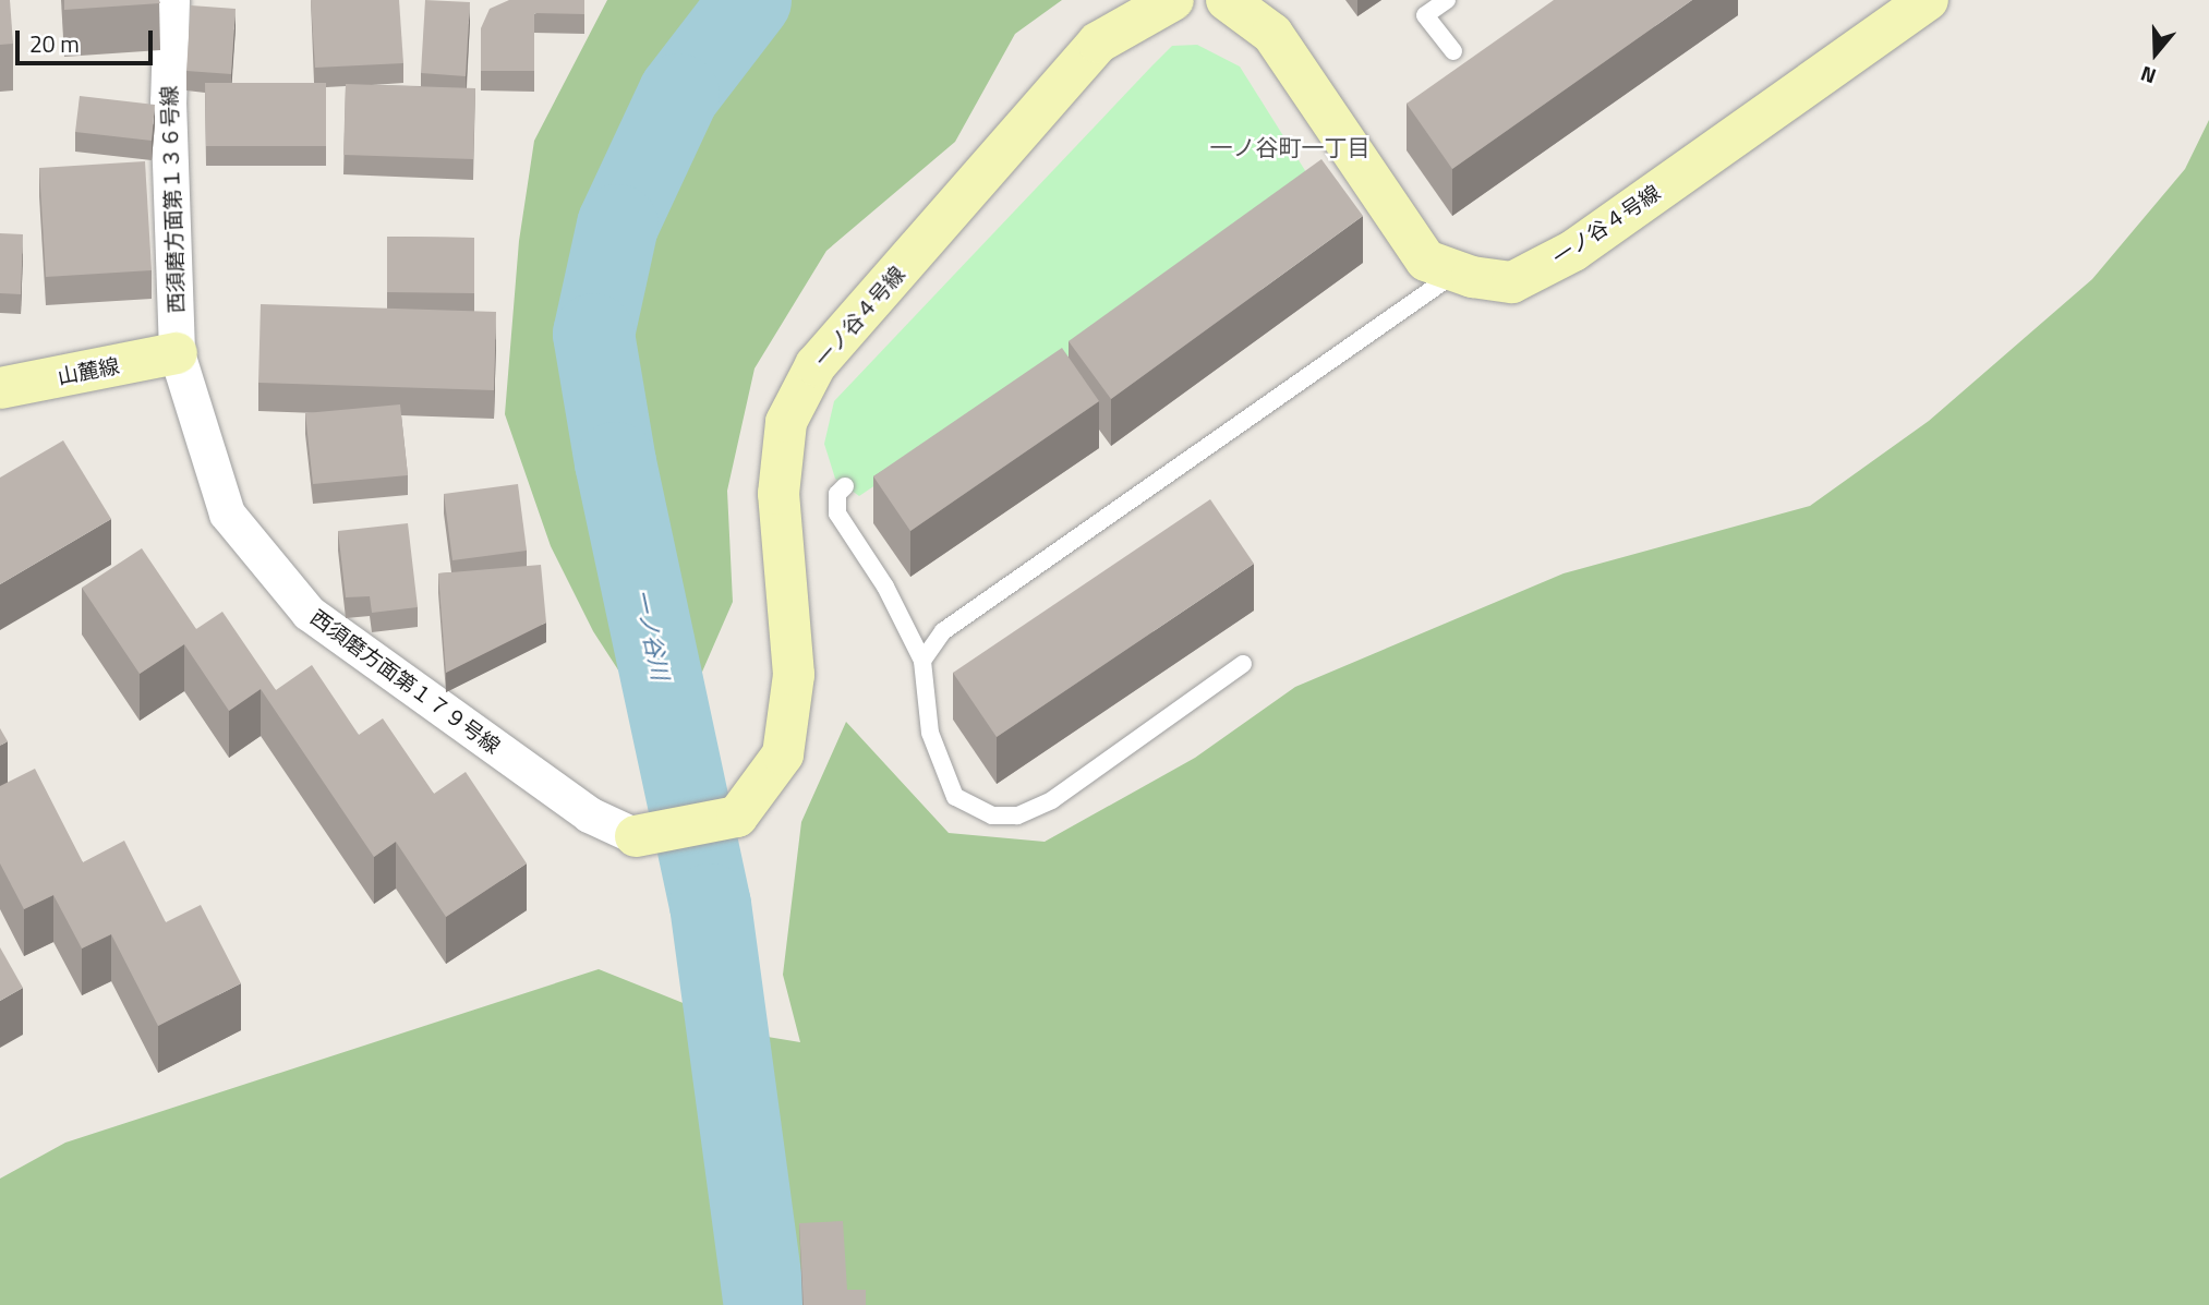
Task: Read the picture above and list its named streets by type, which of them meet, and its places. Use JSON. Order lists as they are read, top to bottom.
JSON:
{
  "streets": {
    "street": [
      "西須磨方面第１３６号線",
      "一ノ谷４号線",
      "山麓線",
      "西須磨方面第１７９号線"
    ]
  },
  "crossings": [
    ["西須磨方面第１３６号線", "山麓線"],
    ["西須磨方面第１３６号線", "西須磨方面第１７９号線"],
    ["一ノ谷４号線", "西須磨方面第１７９号線"],
    ["山麓線", "西須磨方面第１７９号線"]
  ],
  "districts": ["一ノ谷町一丁目"],
  "water": ["一ノ谷川"],
  "scale_bar": "20 m",
  "north": "bottom"
}
